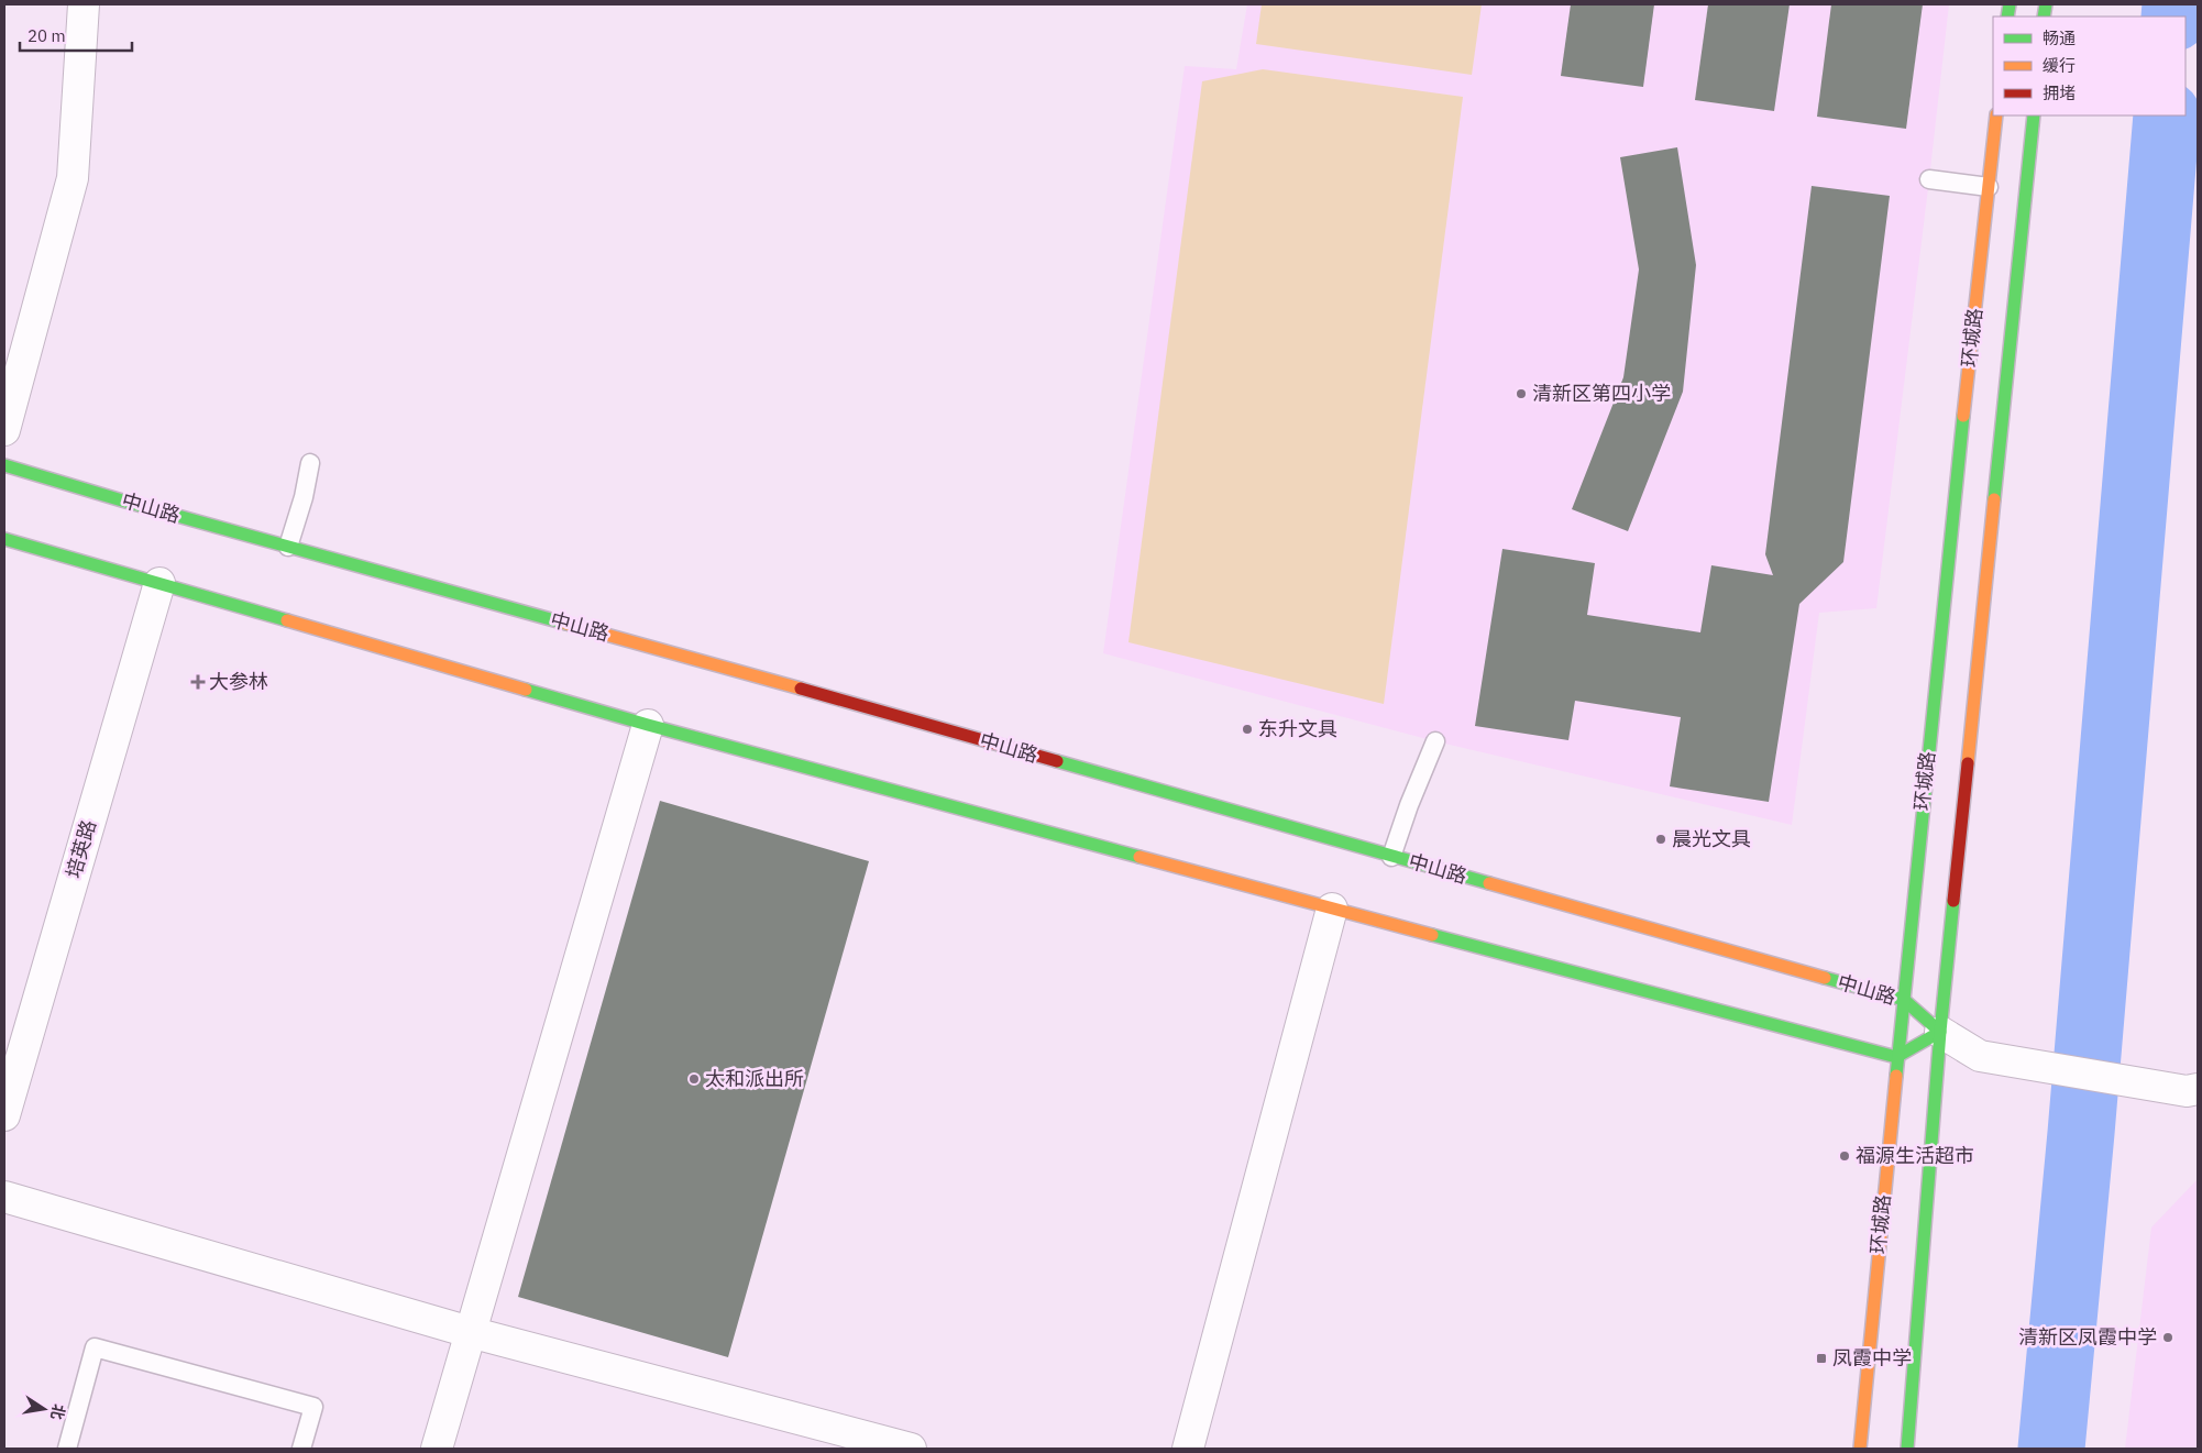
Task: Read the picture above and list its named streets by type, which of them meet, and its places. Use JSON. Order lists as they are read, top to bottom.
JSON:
{
  "streets": {
    "main road": ["环城路", "中山路"],
    "street": ["培英路"]
  },
  "crossings": [
    ["环城路", "中山路"]
  ],
  "places": {
    "other": [
      "清新区第四小学",
      "东升文具",
      "晨光文具",
      "太和派出所",
      "福源生活超市",
      "清新区凤霞中学"
    ],
    "health": ["大参林"],
    "transit": ["凤霞中学"]
  },
  "legend": ["畅通", "缓行", "拥堵"],
  "scale_bar": "20 m",
  "north": "right"
}
